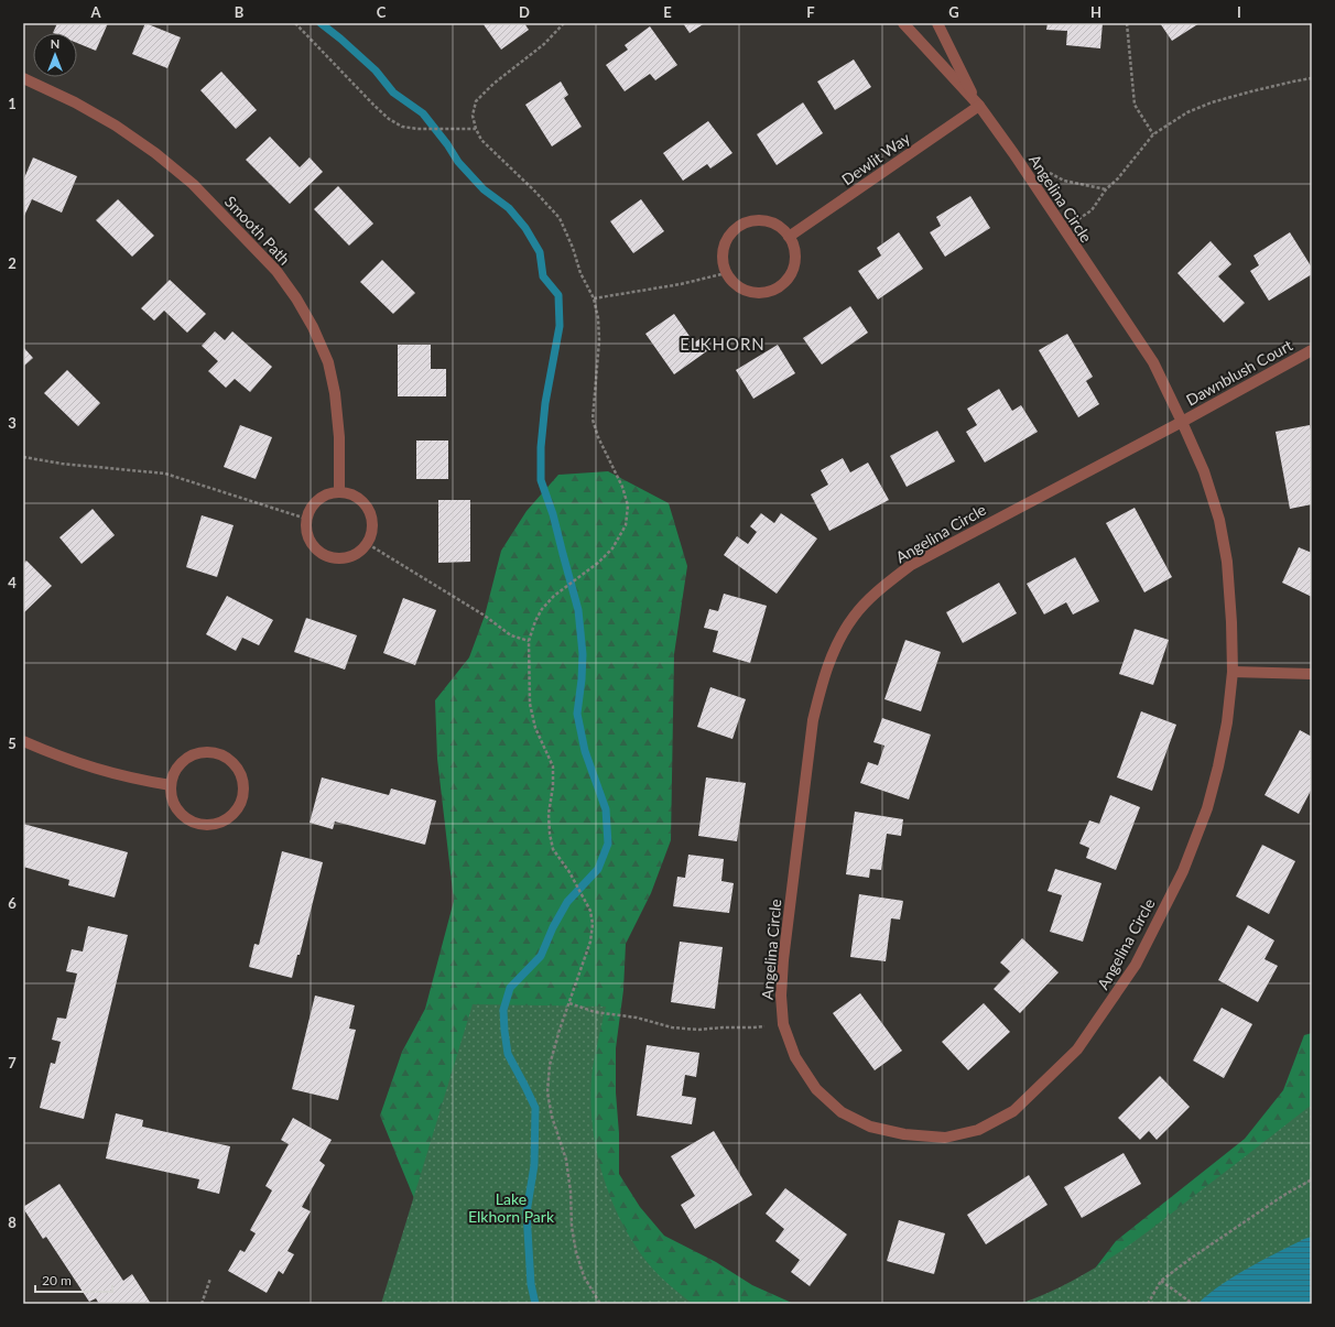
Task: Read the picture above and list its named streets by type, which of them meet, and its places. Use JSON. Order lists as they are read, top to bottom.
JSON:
{
  "streets": {
    "street": [
      "Dewlit Way",
      "Angelina Circle",
      "Smooth Path",
      "Dawnblush Court"
    ]
  },
  "crossings": [
    ["Dewlit Way", "Angelina Circle"],
    ["Angelina Circle", "Dawnblush Court"]
  ],
  "districts": ["ELKHORN"],
  "parks": ["Lake Elkhorn Park"],
  "scale_bar": "20 m",
  "north": "top",
  "grid": {
    "columns": [
      "A",
      "B",
      "C",
      "D",
      "E",
      "F",
      "G",
      "H",
      "I"
    ],
    "rows": [
      "1",
      "2",
      "3",
      "4",
      "5",
      "6",
      "7",
      "8"
    ]
  }
}
